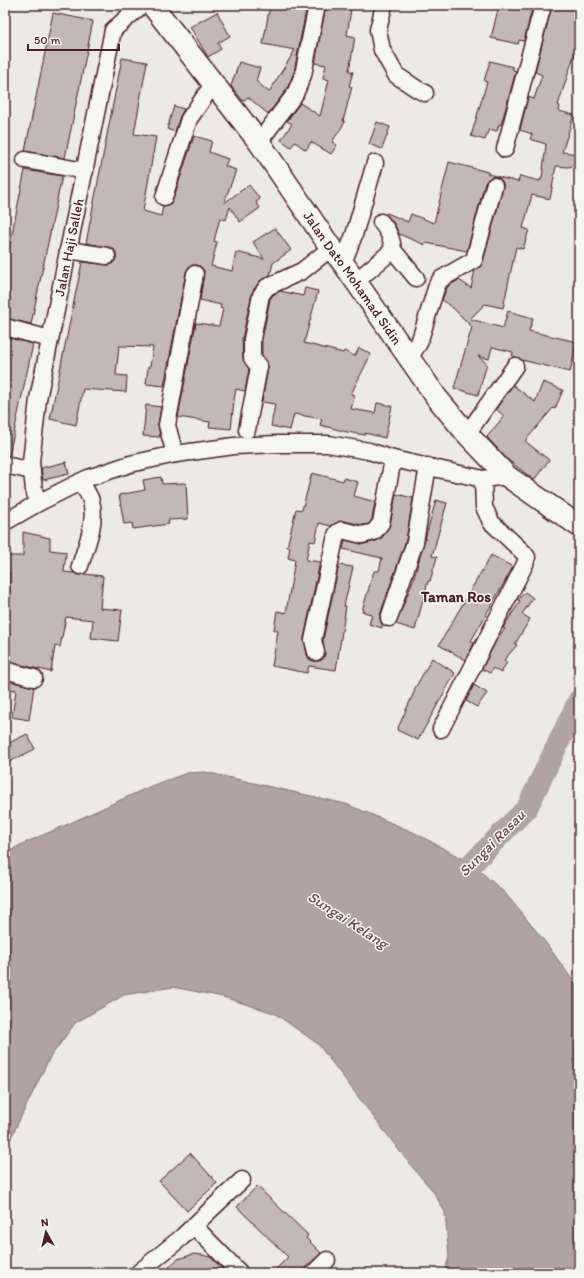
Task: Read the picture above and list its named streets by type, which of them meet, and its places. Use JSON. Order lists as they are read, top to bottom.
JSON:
{
  "streets": {
    "main road": ["Jalan Dato Mohamad Sidin"],
    "street": ["Jalan Haji Salleh"]
  },
  "districts": ["Taman Ros"],
  "water": ["Sungai Rasau", "Sungai Kelang"],
  "scale_bar": "50 m",
  "north": "top"
}
